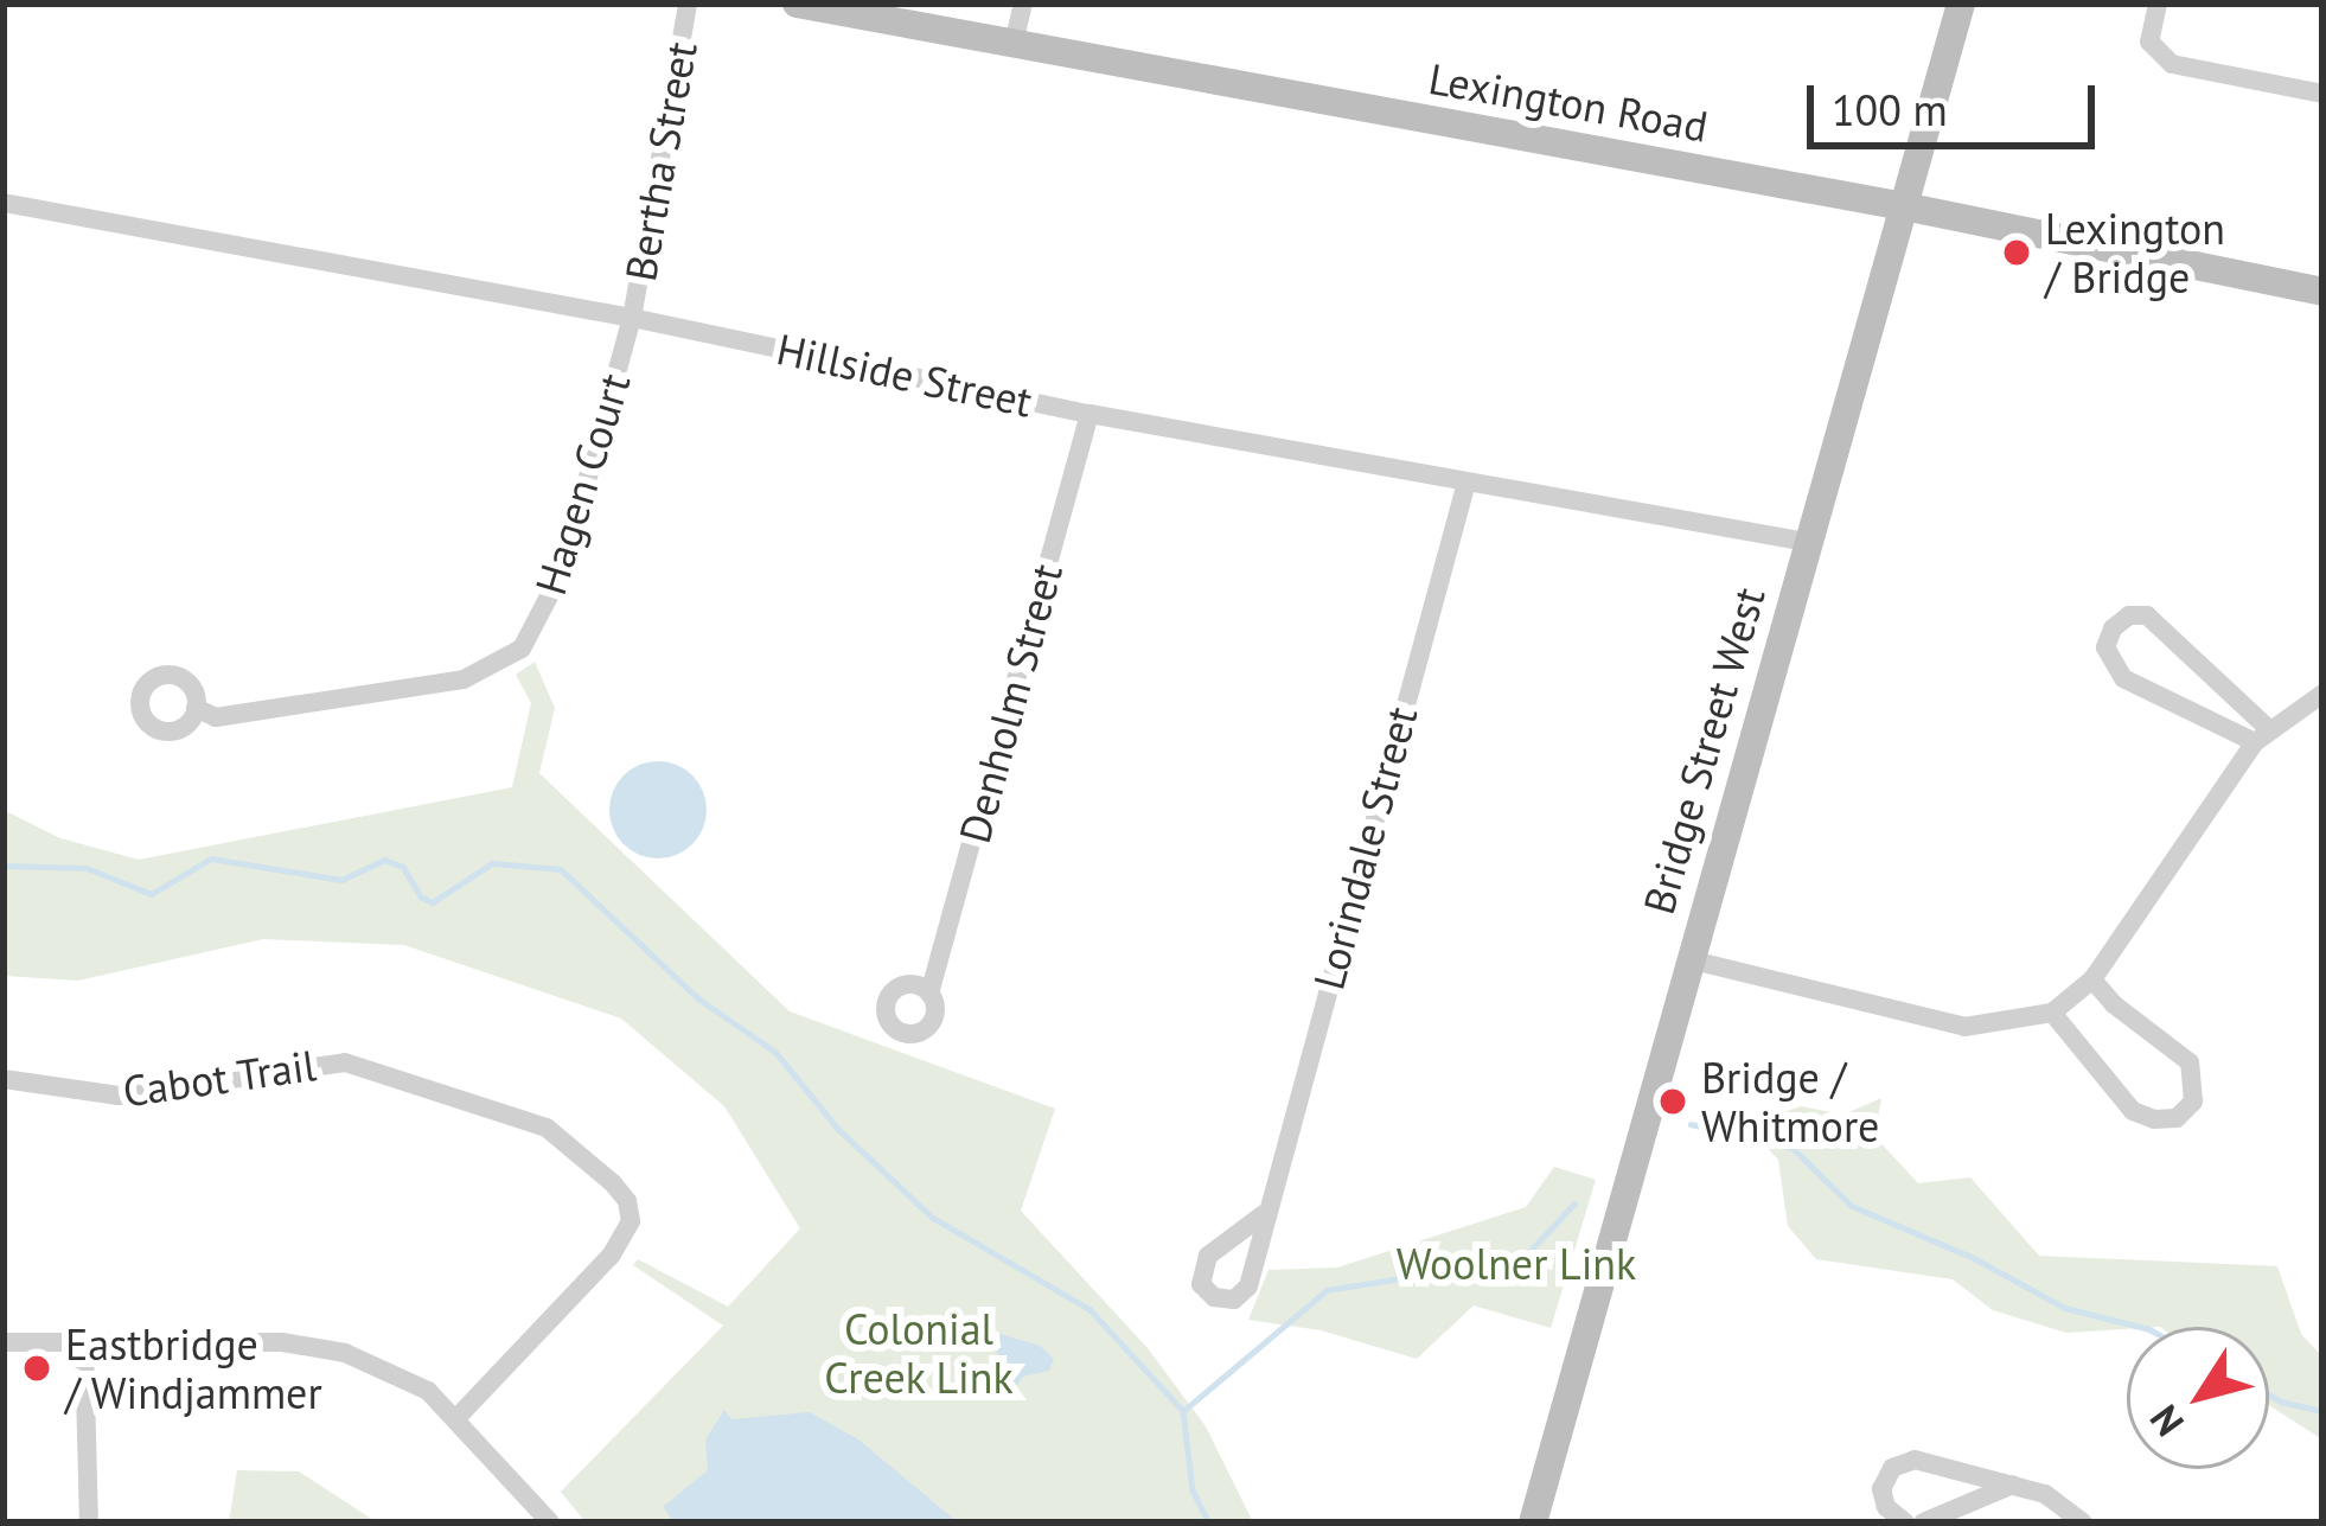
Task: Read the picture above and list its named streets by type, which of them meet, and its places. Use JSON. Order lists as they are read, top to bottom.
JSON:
{
  "streets": {
    "main road": ["Lexington Road", "Bridge Street West"],
    "street": [
      "Bertha Street",
      "Hillside Street",
      "Hagen Court",
      "Denholm Street",
      "Lorindale Street",
      "Cabot Trail"
    ]
  },
  "crossings": [
    ["Lexington Road", "Bridge Street West"],
    ["Bertha Street", "Hillside Street"],
    ["Bertha Street", "Hagen Court"],
    ["Hillside Street", "Hagen Court"],
    ["Hillside Street", "Denholm Street"],
    ["Hillside Street", "Bridge Street West"],
    ["Hillside Street", "Lorindale Street"]
  ],
  "parks": ["Woolner Link", "Colonial Creek Link"],
  "places": ["Lexington / Bridge", "Bridge / Whitmore", "Eastbridge / Windjammer"],
  "scale_bar": "100 m",
  "north": "bottom left"
}
